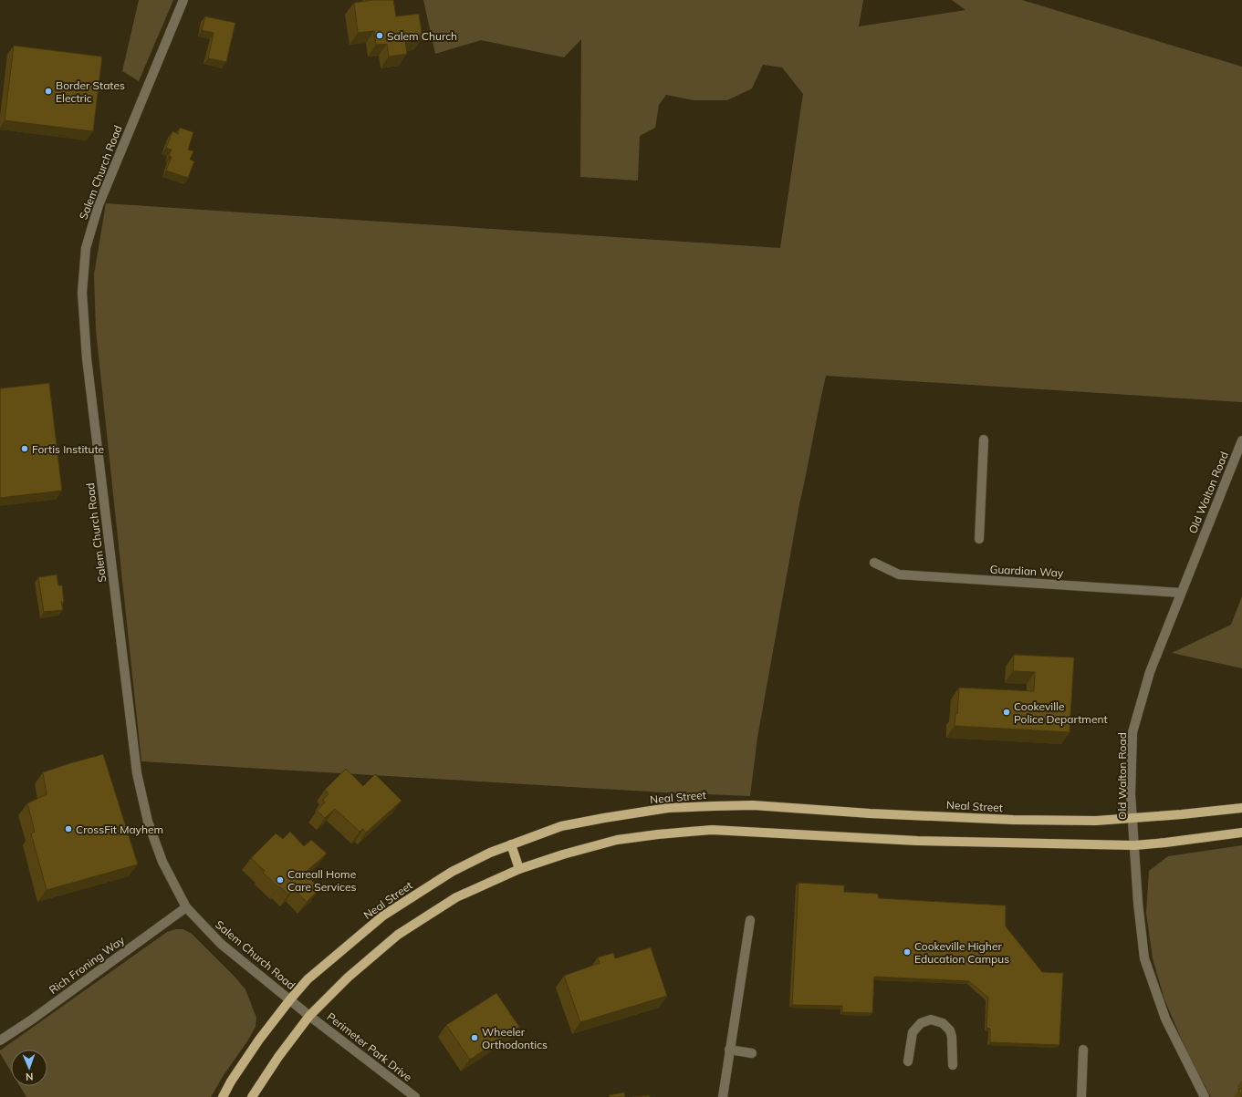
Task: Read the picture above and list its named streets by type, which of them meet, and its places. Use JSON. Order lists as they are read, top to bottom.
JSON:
{
  "streets": {
    "main road": ["Neal Street"],
    "street": [
      "Salem Church Road",
      "Old Walton Road",
      "Guardian Way",
      "Rich Froning Way",
      "Perimeter Park Drive"
    ]
  },
  "crossings": [
    ["Salem Church Road", "Neal Street"],
    ["Salem Church Road", "Rich Froning Way"],
    ["Salem Church Road", "Perimeter Park Drive"],
    ["Old Walton Road", "Guardian Way"],
    ["Old Walton Road", "Neal Street"]
  ],
  "places": [
    "Salem Church",
    "Border States Electric",
    "Fortis Institute",
    "Cookeville Police Department",
    "CrossFit Mayhem",
    "Careall Home Care Services",
    "Cookeville Higher Education Campus",
    "Wheeler Orthodontics"
  ],
  "north": "bottom"
}
